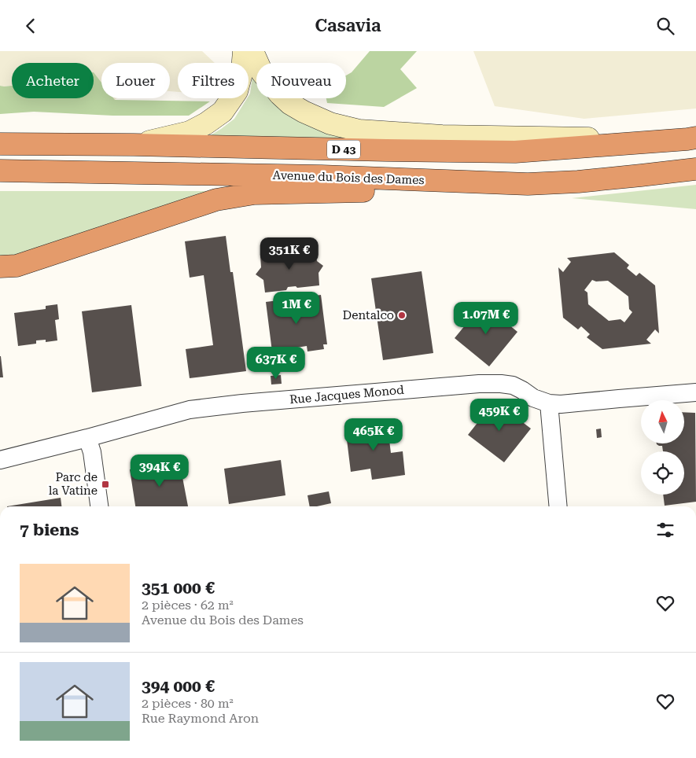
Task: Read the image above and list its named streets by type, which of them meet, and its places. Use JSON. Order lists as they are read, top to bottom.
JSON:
{
  "streets": {
    "highway": ["D 43", "Avenue du Bois des Dames"],
    "street": ["Rue Jacques Monod"]
  },
  "places": {
    "other": ["Dentalco"],
    "transit": ["Parc de la Vatine"]
  },
  "north": "top",
  "page": {
    "header": "Casavia",
    "chip": [
      "Acheter",
      "Louer",
      "Filtres",
      "Nouveau"
    ],
    "price": [
      "351K €",
      "1M €",
      "1.07M €",
      "637K €",
      "459K €",
      "465K €",
      "394K €"
    ],
    "heading": "7 biens",
    "list": [
      {
        "name": "351 000 €",
        "note": "2 pièces · 62 m² · Avenue du Bois des Dames"
      },
      {
        "name": "394 000 €",
        "note": "2 pièces · 80 m² · Rue Raymond Aron"
      }
    ]
  }
}
